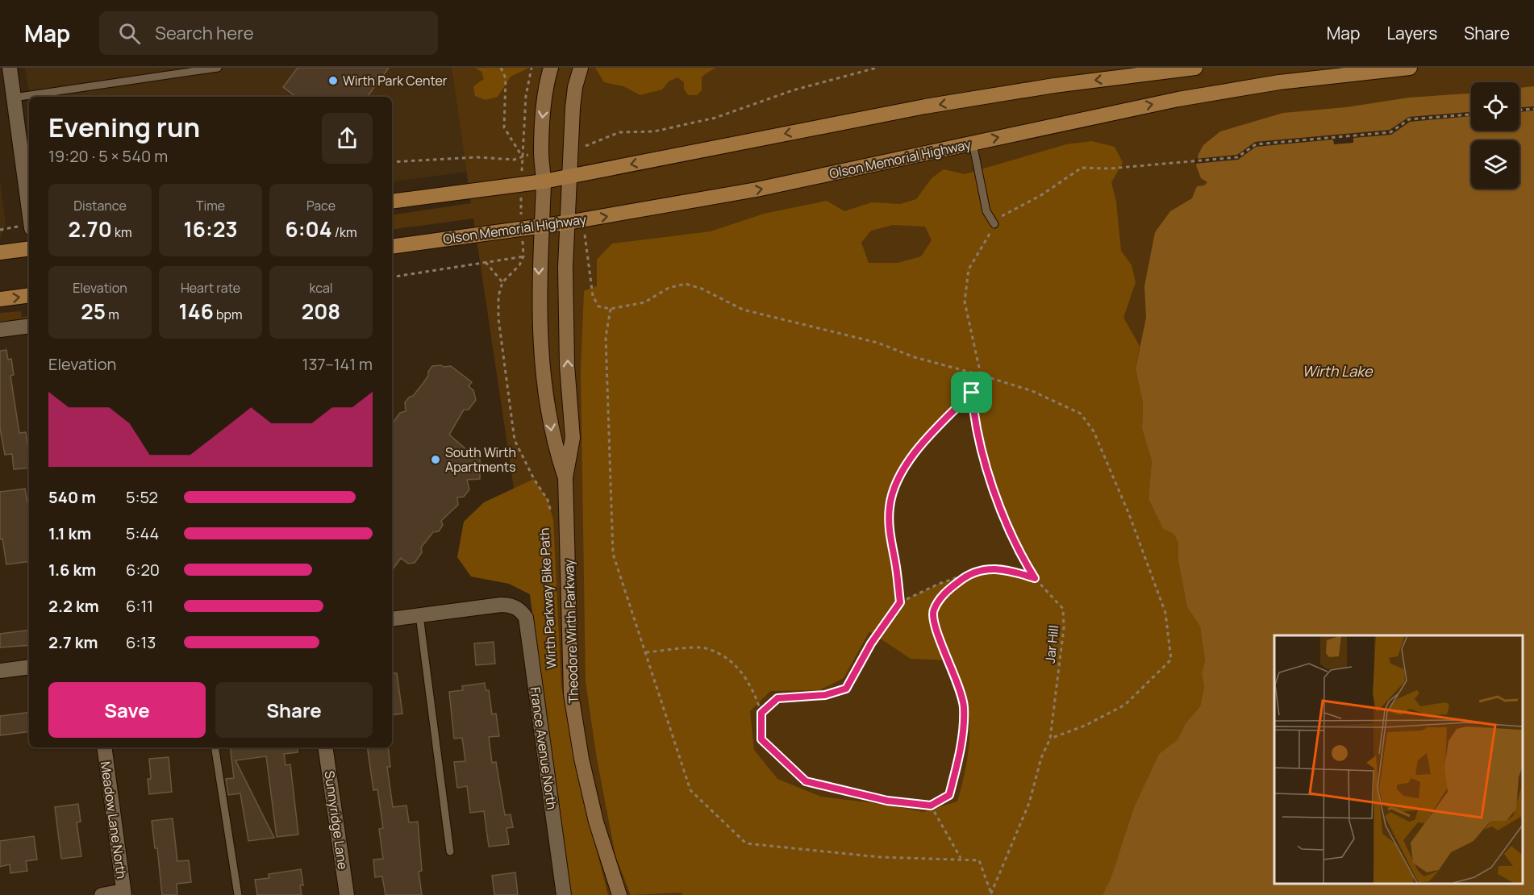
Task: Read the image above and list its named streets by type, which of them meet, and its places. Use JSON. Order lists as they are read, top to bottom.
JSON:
{
  "streets": {
    "main road": ["Olson Memorial Highway"],
    "street": [
      "Theodore Wirth Parkway",
      "France Avenue North",
      "Meadow Lane North",
      "Sunnyridge Lane"
    ],
    "path": ["Wirth Parkway Bike Path", "Jar Hill"]
  },
  "crossings": [
    ["Olson Memorial Highway", "Theodore Wirth Parkway"]
  ],
  "water": ["Wirth Lake"],
  "places": ["Wirth Park Center", "South Wirth Apartments"],
  "page": {
    "header": "Map",
    "search": "Search here",
    "nav": ["Map", "Layers", "Share"],
    "heading": ["Evening run", "19:20 · 5 × 540 m"],
    "stats": [
      ["Distance", "2.70 km"],
      ["Time", "16:23"],
      ["Pace", "6:04 /km"],
      ["Elevation", "25 m"],
      ["Heart rate", "146 bpm"],
      ["kcal", "208"]
    ],
    "chart": ["Elevation", "137–141 m"],
    "list": [
      {
        "name": "540 m",
        "note": "5:52"
      },
      {
        "name": "1.1 km",
        "note": "5:44"
      },
      {
        "name": "1.6 km",
        "note": "6:20"
      },
      {
        "name": "2.2 km",
        "note": "6:11"
      },
      {
        "name": "2.7 km",
        "note": "6:13"
      }
    ],
    "buttons": ["Save", "Share"]
  }
}
